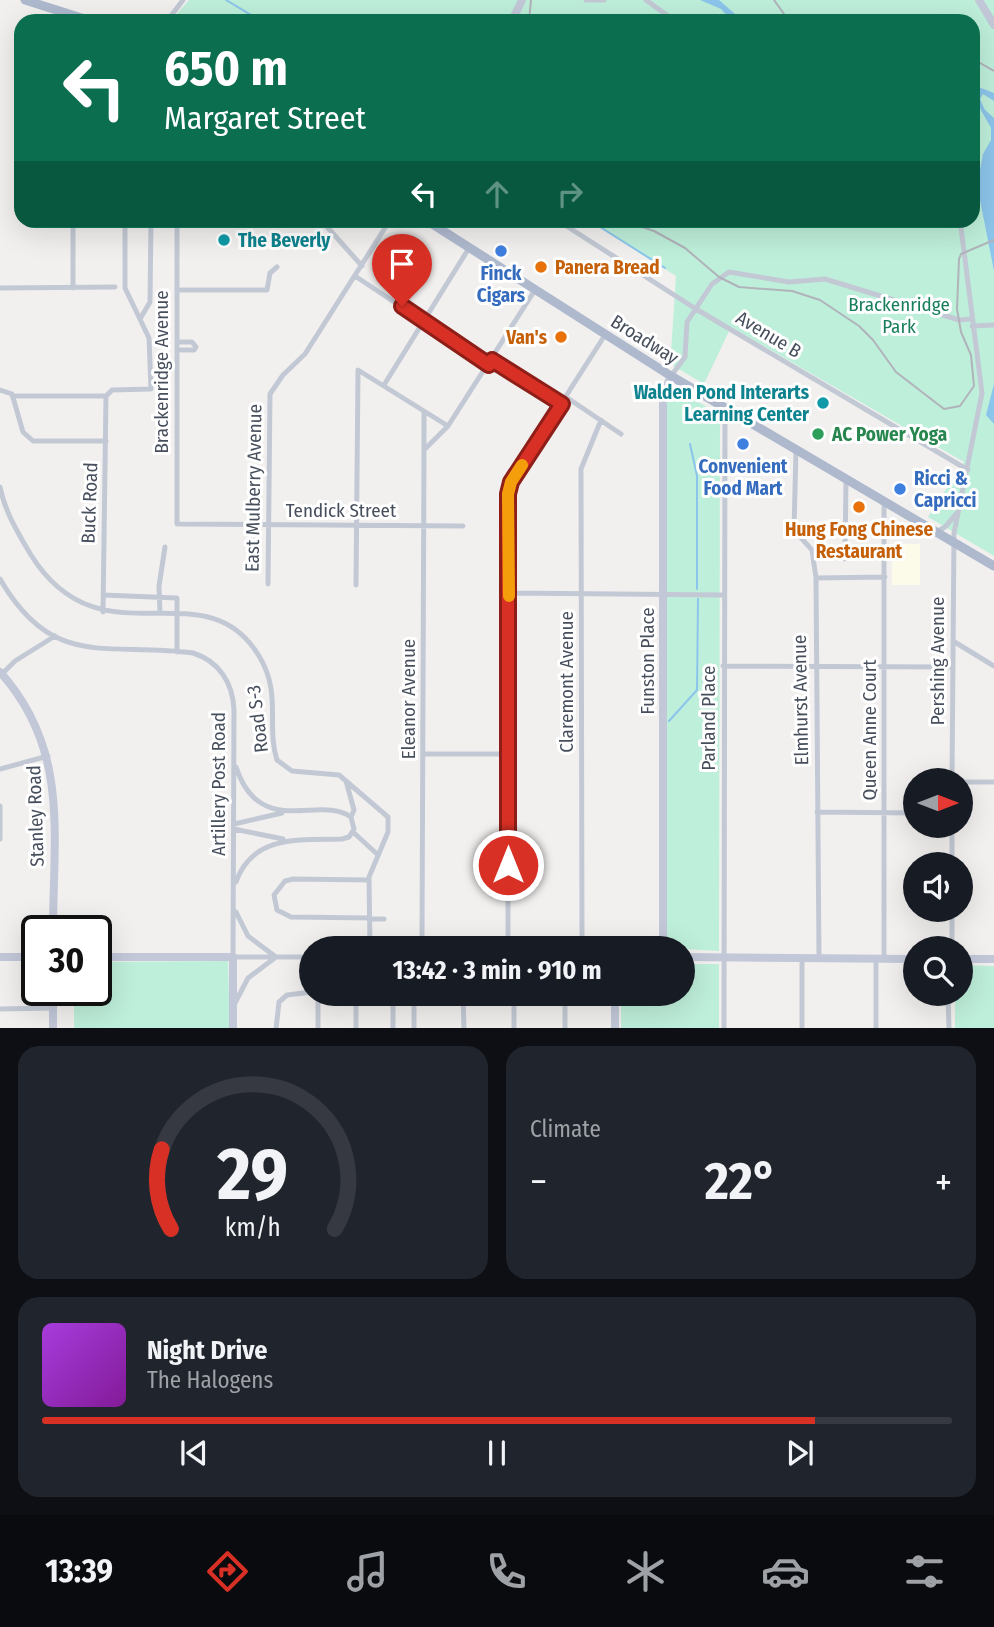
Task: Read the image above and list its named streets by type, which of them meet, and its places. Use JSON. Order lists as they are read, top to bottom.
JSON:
{
  "streets": {
    "main road": ["Broadway"],
    "street": [
      "Avenue B",
      "Brackenridge Avenue",
      "East Mulberry Avenue",
      "Buck Road",
      "Tendick Street",
      "Funston Place",
      "Pershing Avenue",
      "Claremont Avenue",
      "Eleanor Avenue",
      "Elmhurst Avenue",
      "Parland Place",
      "Road S-3",
      "Queen Anne Court",
      "Artillery Post Road",
      "Stanley Road"
    ]
  },
  "crossings": [
    ["Avenue B", "Pershing Avenue"],
    ["Broadway", "Funston Place"],
    ["Broadway", "Pershing Avenue"],
    ["Broadway", "Elmhurst Avenue"],
    ["Broadway", "Parland Place"],
    ["Broadway", "Queen Anne Court"],
    ["Brackenridge Avenue", "Tendick Street"],
    ["East Mulberry Avenue", "Tendick Street"],
    ["Buck Road", "Road S-3"],
    ["Tendick Street", "Eleanor Avenue"]
  ],
  "parks": ["Brackenridge Park"],
  "places": [
    "The Beverly",
    "Finck Cigars",
    "Panera Bread",
    "Van's",
    "Walden Pond Interarts Learning Center",
    "AC Power Yoga",
    "Convenient Food Mart",
    "Ricci & Capricci",
    "Hung Fong Chinese Restaurant"
  ],
  "north": "right",
  "page": {
    "turn": ["650 m", "Margaret Street"],
    "limit": "30",
    "trip": "13:42 · 3 min · 910 m",
    "tile": "Climate",
    "heat": ["−", "22°", "+"],
    "song": ["Night Drive", "The Halogens"],
    "tabs": "13:39",
    "gauge": ["29", "km/h"]
  }
}
